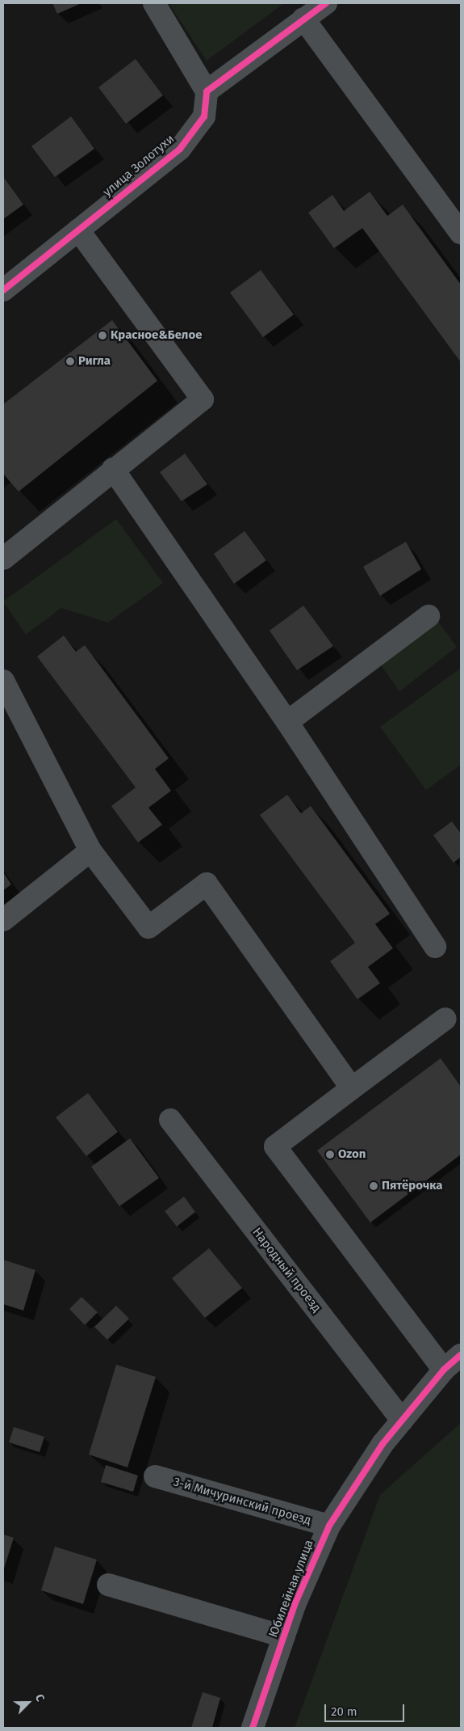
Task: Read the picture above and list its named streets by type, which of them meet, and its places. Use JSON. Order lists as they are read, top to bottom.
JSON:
{
  "streets": {
    "street": [
      "улица Золотухи",
      "Народный проезд",
      "3-й Мичуринский проезд",
      "Юбилейная улица"
    ]
  },
  "crossings": [
    ["Народный проезд", "Юбилейная улица"],
    ["3-й Мичуринский проезд", "Юбилейная улица"]
  ],
  "places": [
    "Красное&Белое",
    "Ригла",
    "Ozon",
    "Пятёрочка"
  ],
  "scale_bar": "20 m",
  "north": "top right"
}
